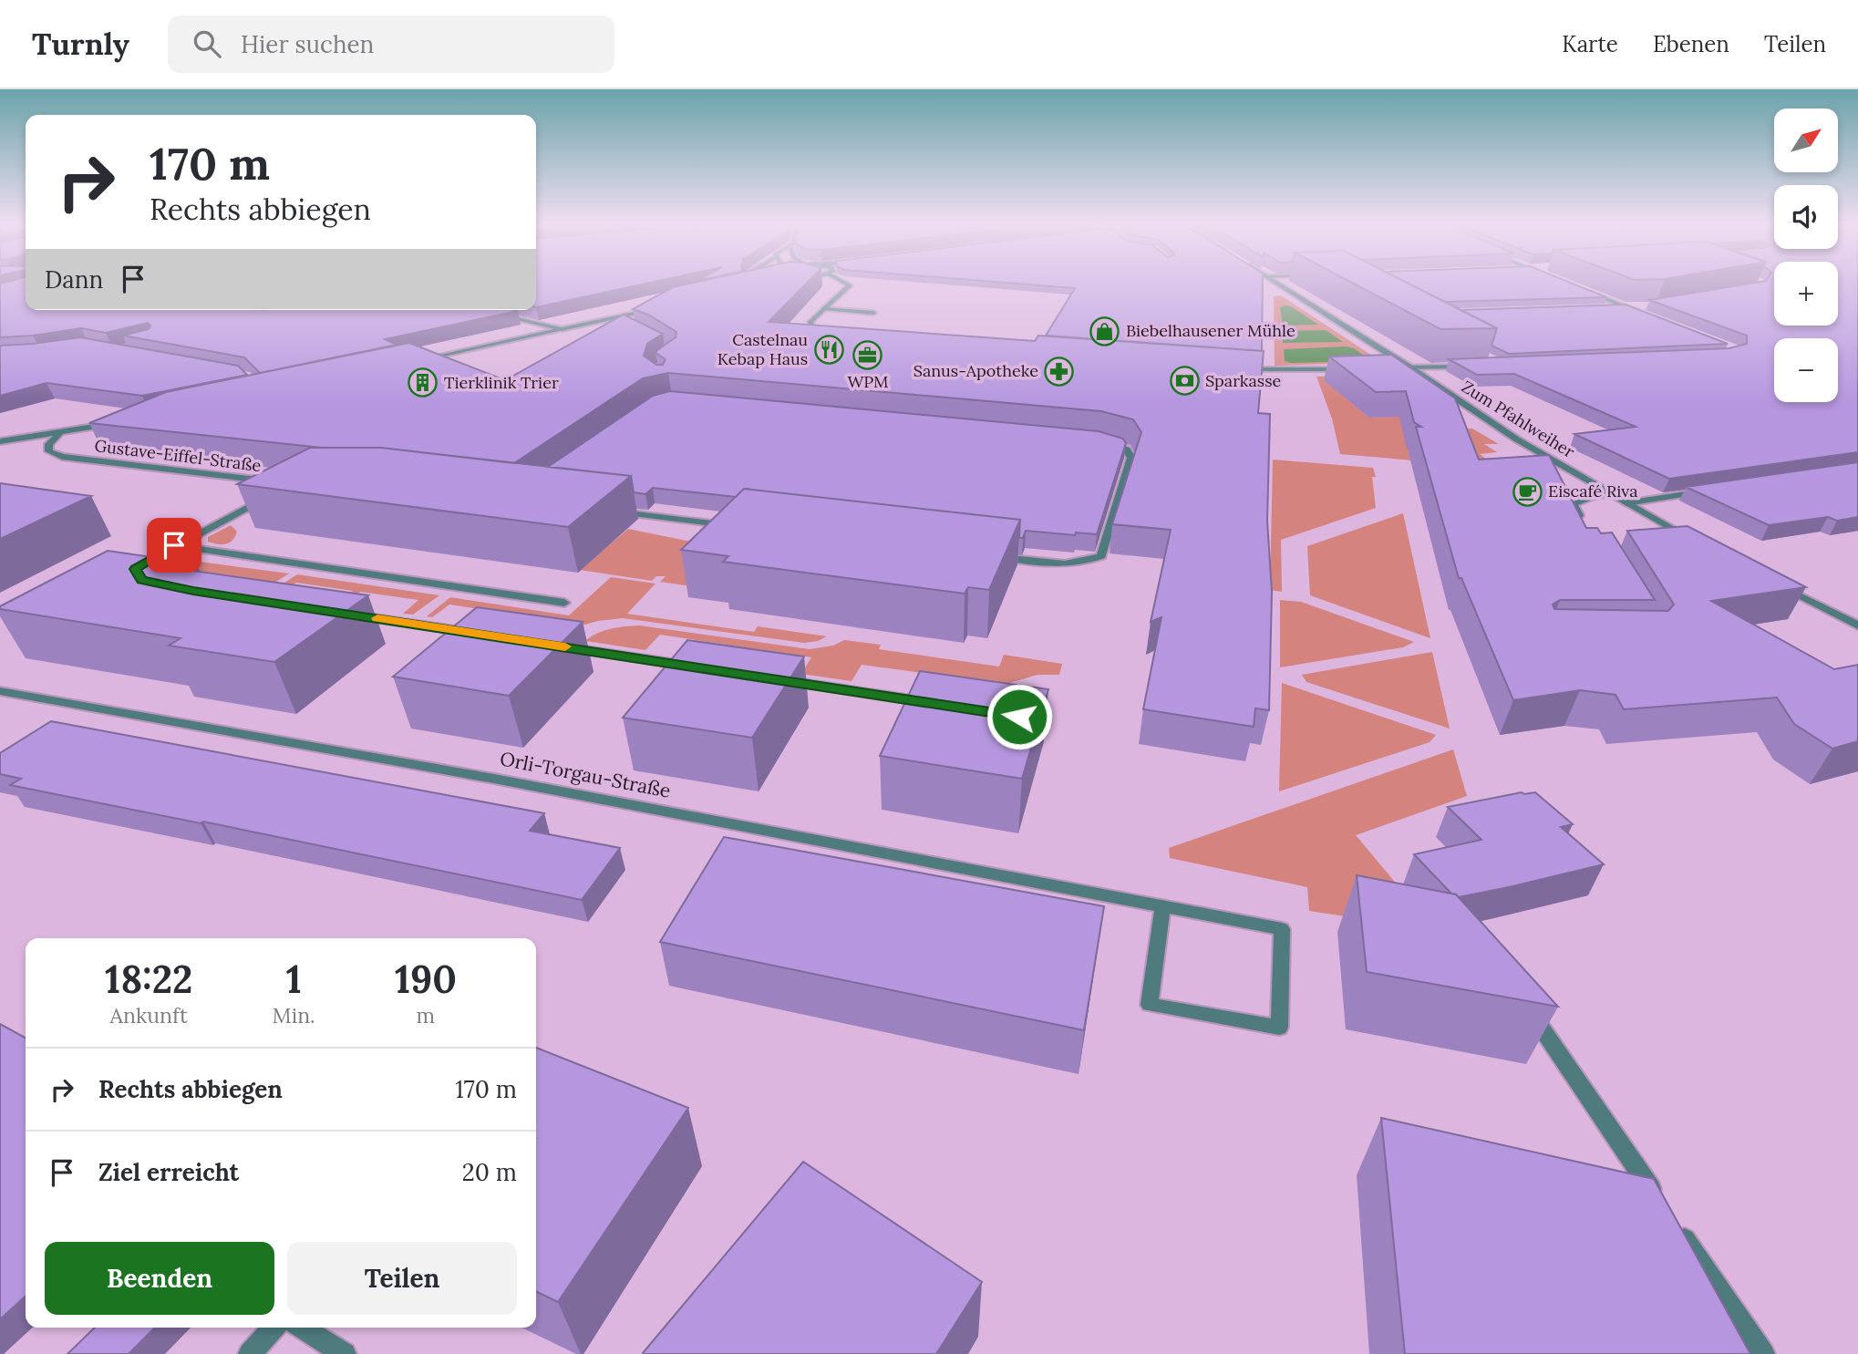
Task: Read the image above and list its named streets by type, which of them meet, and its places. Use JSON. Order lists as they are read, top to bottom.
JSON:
{
  "streets": {
    "street": ["Zum Pfahlweiher", "Gustave-Eiffel-Straße", "Orli-Torgau-Straße"]
  },
  "places": {
    "shop": ["Biebelhausener Mühle"],
    "restaurant": ["Castelnau Kebap Haus"],
    "office": ["WPM"],
    "pharmacy": ["Sanus-Apotheke"],
    "bank": ["Sparkasse"],
    "building": ["Tierklinik Trier"],
    "cafe": ["Eiscafé Riva"]
  },
  "north": "top right",
  "page": {
    "header": "Turnly",
    "search": "Hier suchen",
    "nav": ["Karte", "Ebenen", "Teilen"],
    "map_buttons": ["+", "−"],
    "turn": ["170 m", "Rechts abbiegen"],
    "then": "Dann",
    "eta": [
      "18:22",
      "Ankunft",
      "1",
      "Min.",
      "190",
      "m"
    ],
    "list": [
      {
        "name": "Rechts abbiegen",
        "value": "170 m"
      },
      {
        "name": "Ziel erreicht",
        "value": "20 m"
      }
    ],
    "buttons": ["Beenden", "Teilen"]
  }
}
